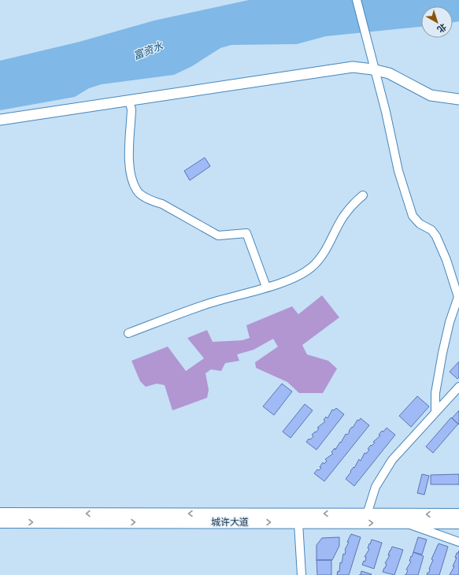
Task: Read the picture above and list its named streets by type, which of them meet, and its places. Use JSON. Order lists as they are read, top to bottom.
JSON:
{
  "streets": {
    "main road": ["城许大道"]
  },
  "water": ["富资水"],
  "north": "bottom right"
}
